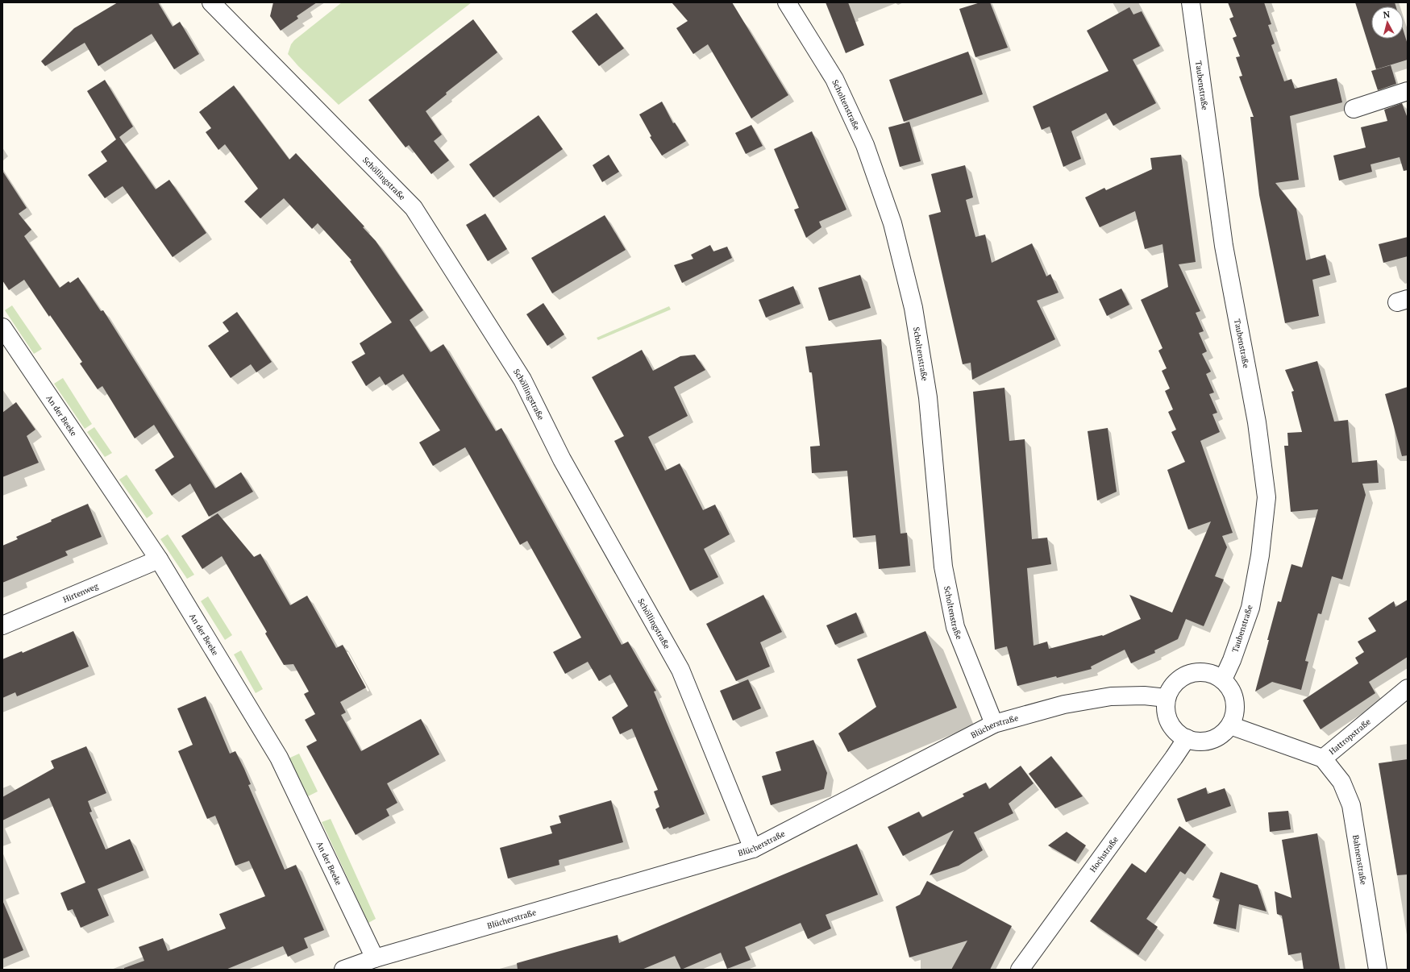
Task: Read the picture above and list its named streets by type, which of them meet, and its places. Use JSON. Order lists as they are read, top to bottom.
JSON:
{
  "streets": {
    "street": [
      "Taubenstraße",
      "Scholtenstraße",
      "Schöllingstraße",
      "An der Beeke",
      "Hirtenweg",
      "Blücherstraße",
      "Hattropstraße",
      "Hochstraße",
      "Bahnenstraße"
    ]
  },
  "crossings": [
    ["Taubenstraße", "Blücherstraße"],
    ["Taubenstraße", "Hattropstraße"],
    ["Taubenstraße", "Hochstraße"],
    ["Scholtenstraße", "Blücherstraße"],
    ["Schöllingstraße", "Blücherstraße"],
    ["An der Beeke", "Hirtenweg"],
    ["An der Beeke", "Blücherstraße"],
    ["Blücherstraße", "Hattropstraße"],
    ["Blücherstraße", "Hochstraße"],
    ["Hattropstraße", "Hochstraße"],
    ["Hattropstraße", "Bahnenstraße"]
  ],
  "north": "top"
}
